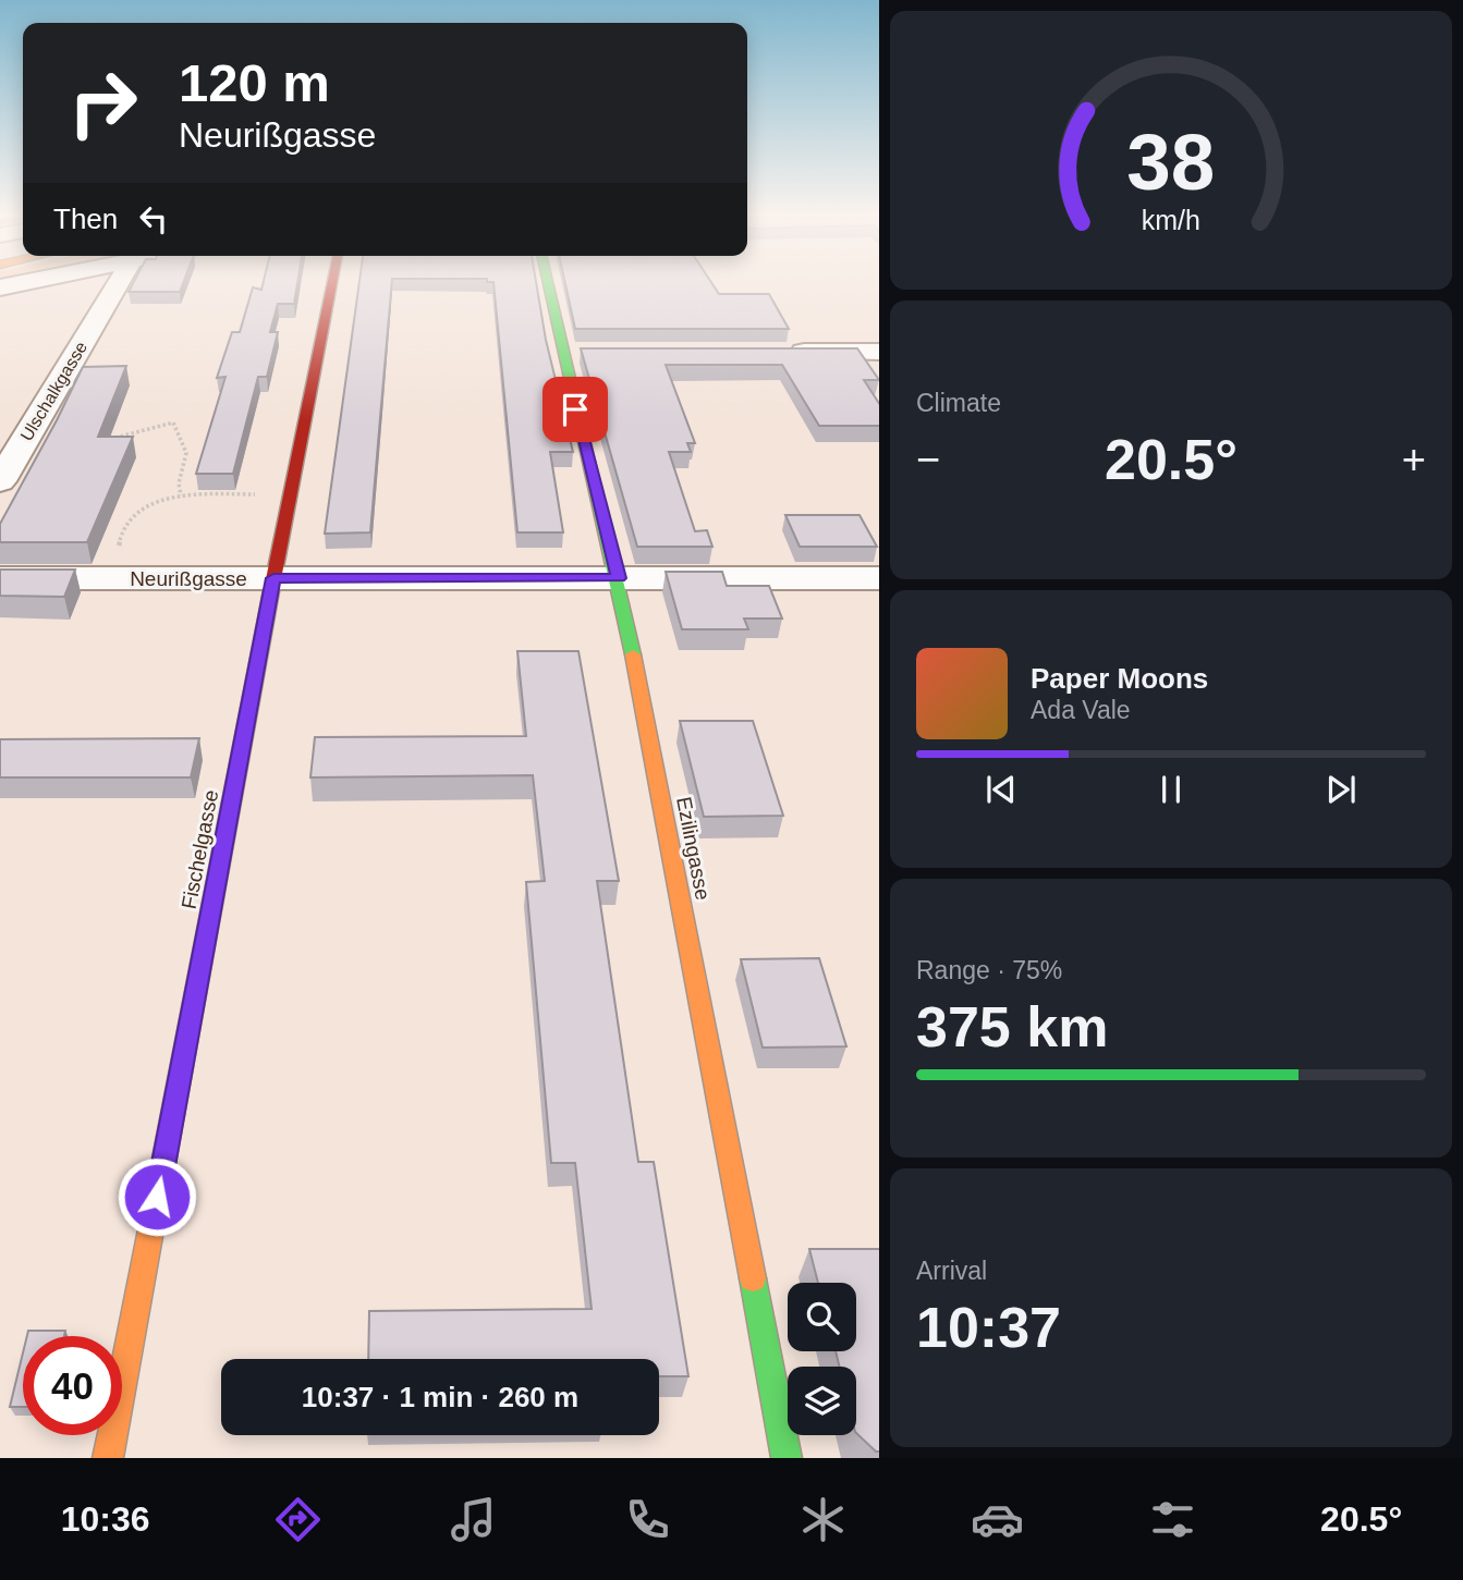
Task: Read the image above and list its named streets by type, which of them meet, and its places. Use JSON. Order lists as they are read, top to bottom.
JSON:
{
  "streets": {
    "street": [
      "Ulschalkgasse",
      "Neurißgasse",
      "Ezilingasse",
      "Fischelgasse"
    ]
  },
  "crossings": [
    ["Neurißgasse", "Ezilingasse"],
    ["Neurißgasse", "Fischelgasse"]
  ],
  "page": {
    "turn": ["120 m", "Neurißgasse"],
    "then": "Then",
    "tile": [
      "Climate",
      ["Range · 75%", "375 km"],
      ["Arrival", "10:37"]
    ],
    "heat": ["−", "20.5°", "+"],
    "song": ["Paper Moons", "Ada Vale"],
    "limit": "40",
    "trip": "10:37 · 1 min · 260 m",
    "tabs": ["10:36", "20.5°"],
    "gauge": ["38", "km/h"]
  }
}
